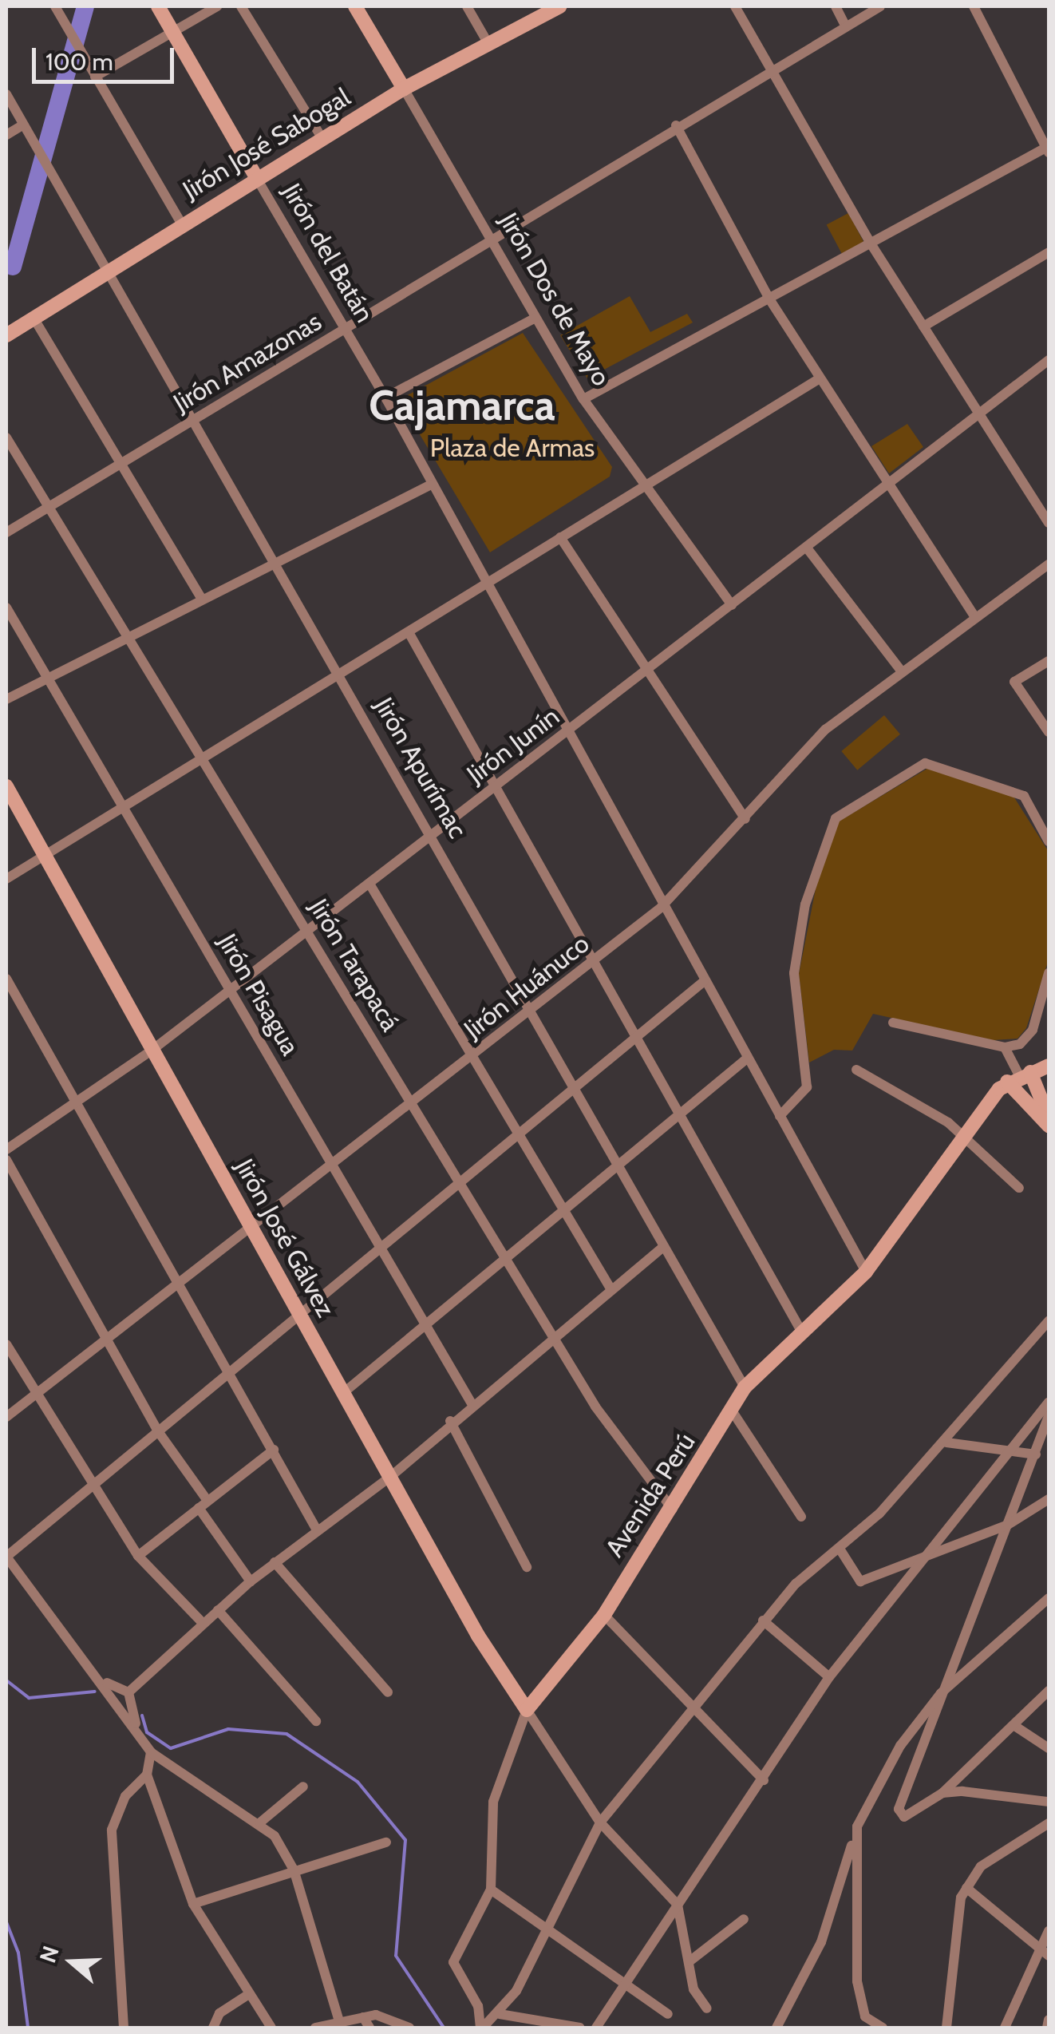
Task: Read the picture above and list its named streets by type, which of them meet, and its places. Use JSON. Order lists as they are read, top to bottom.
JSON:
{
  "streets": {
    "street": [
      "Jirón José Sabogal",
      "Jirón del Batán",
      "Jirón Dos de Mayo",
      "Jirón Amazonas",
      "Jirón Junín",
      "Jirón Apurímac",
      "Jirón Tarapacá",
      "Jirón Huánuco",
      "Jirón Pisagua",
      "Jirón José Gálvez",
      "Avenida Perú"
    ]
  },
  "crossings": [
    ["Jirón José Sabogal", "Jirón del Batán"],
    ["Jirón José Sabogal", "Jirón Dos de Mayo"],
    ["Jirón José Sabogal", "Jirón Apurímac"],
    ["Jirón del Batán", "Jirón Amazonas"],
    ["Jirón del Batán", "Jirón Junín"],
    ["Jirón del Batán", "Jirón Huánuco"],
    ["Jirón del Batán", "Avenida Perú"],
    ["Jirón Dos de Mayo", "Jirón Amazonas"],
    ["Jirón Dos de Mayo", "Jirón Junín"],
    ["Jirón Amazonas", "Jirón Apurímac"],
    ["Jirón Amazonas", "Jirón Tarapacá"],
    ["Jirón Junín", "Jirón Apurímac"],
    ["Jirón Junín", "Jirón Tarapacá"],
    ["Jirón Junín", "Jirón Pisagua"],
    ["Jirón Junín", "Jirón José Gálvez"],
    ["Jirón Apurímac", "Jirón Huánuco"],
    ["Jirón Apurímac", "Avenida Perú"],
    ["Jirón Tarapacá", "Jirón Huánuco"],
    ["Jirón Tarapacá", "Avenida Perú"],
    ["Jirón Huánuco", "Jirón Pisagua"],
    ["Jirón Huánuco", "Jirón José Gálvez"],
    ["Jirón José Gálvez", "Avenida Perú"]
  ],
  "districts": ["Cajamarca"],
  "parks": ["Plaza de Armas"],
  "scale_bar": "100 m",
  "north": "left"
}
